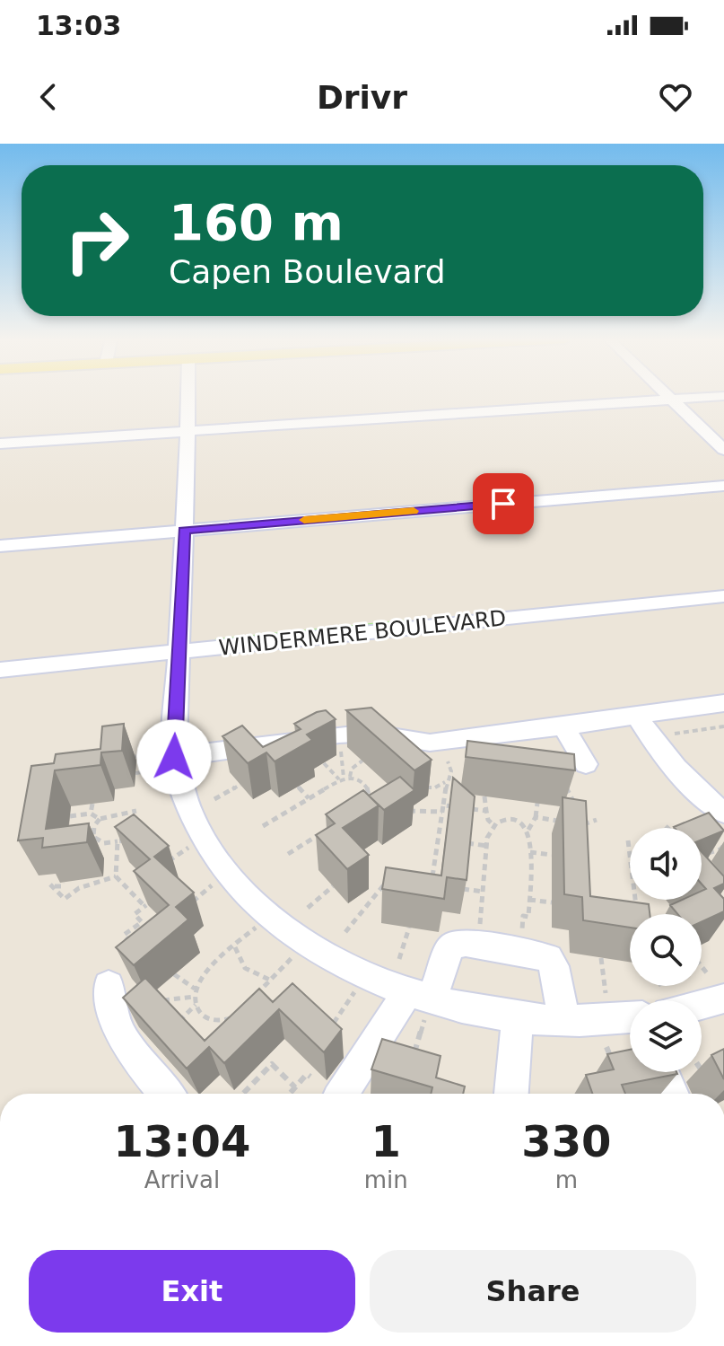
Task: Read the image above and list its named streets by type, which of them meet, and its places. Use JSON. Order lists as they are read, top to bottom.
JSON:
{
  "streets": {
    "street": ["WINDERMERE BOULEVARD"]
  },
  "page": {
    "status": "13:03",
    "header": "Drivr",
    "turn": ["160 m", "Capen Boulevard"],
    "eta": [
      "13:04",
      "Arrival",
      "1",
      "min",
      "330",
      "m"
    ],
    "buttons": ["Exit", "Share"]
  }
}
